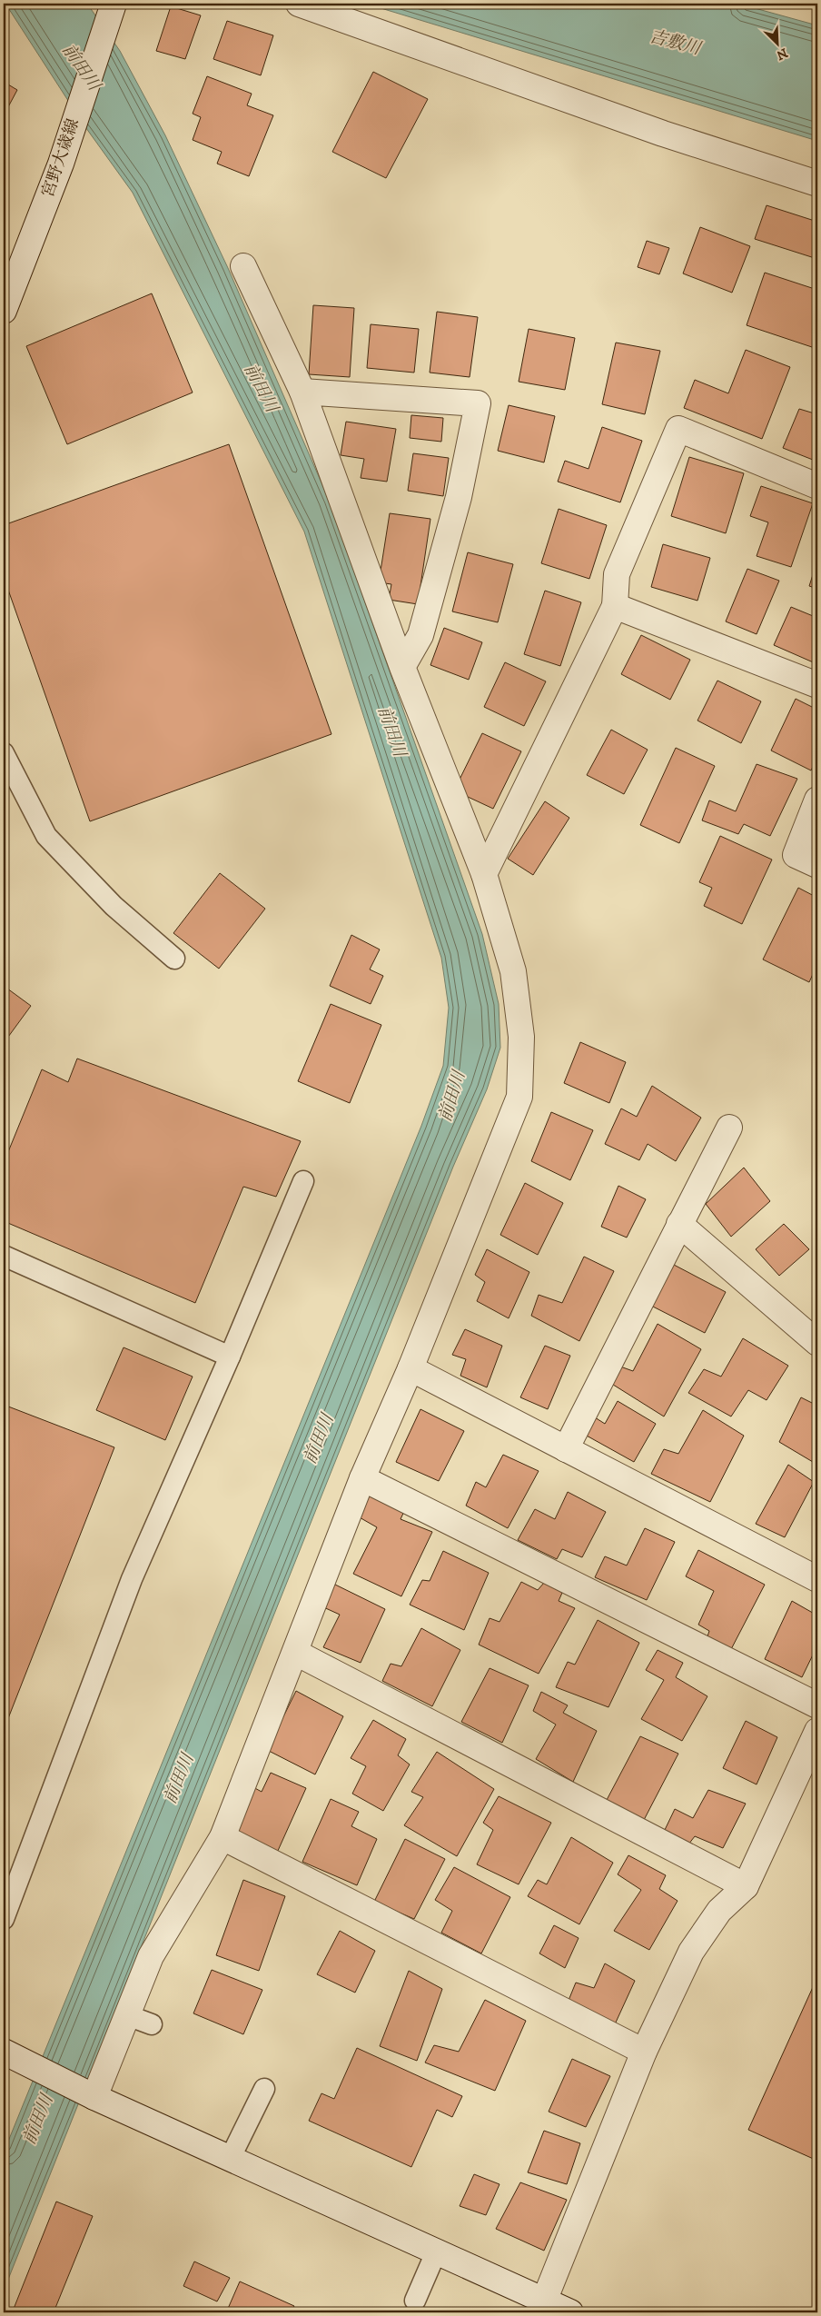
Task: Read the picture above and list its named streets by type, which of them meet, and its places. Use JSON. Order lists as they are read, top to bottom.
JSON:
{
  "streets": {
    "street": ["宮野大歳線"]
  },
  "water": ["吉敷川", "前田川"],
  "north": "bottom right"
}
